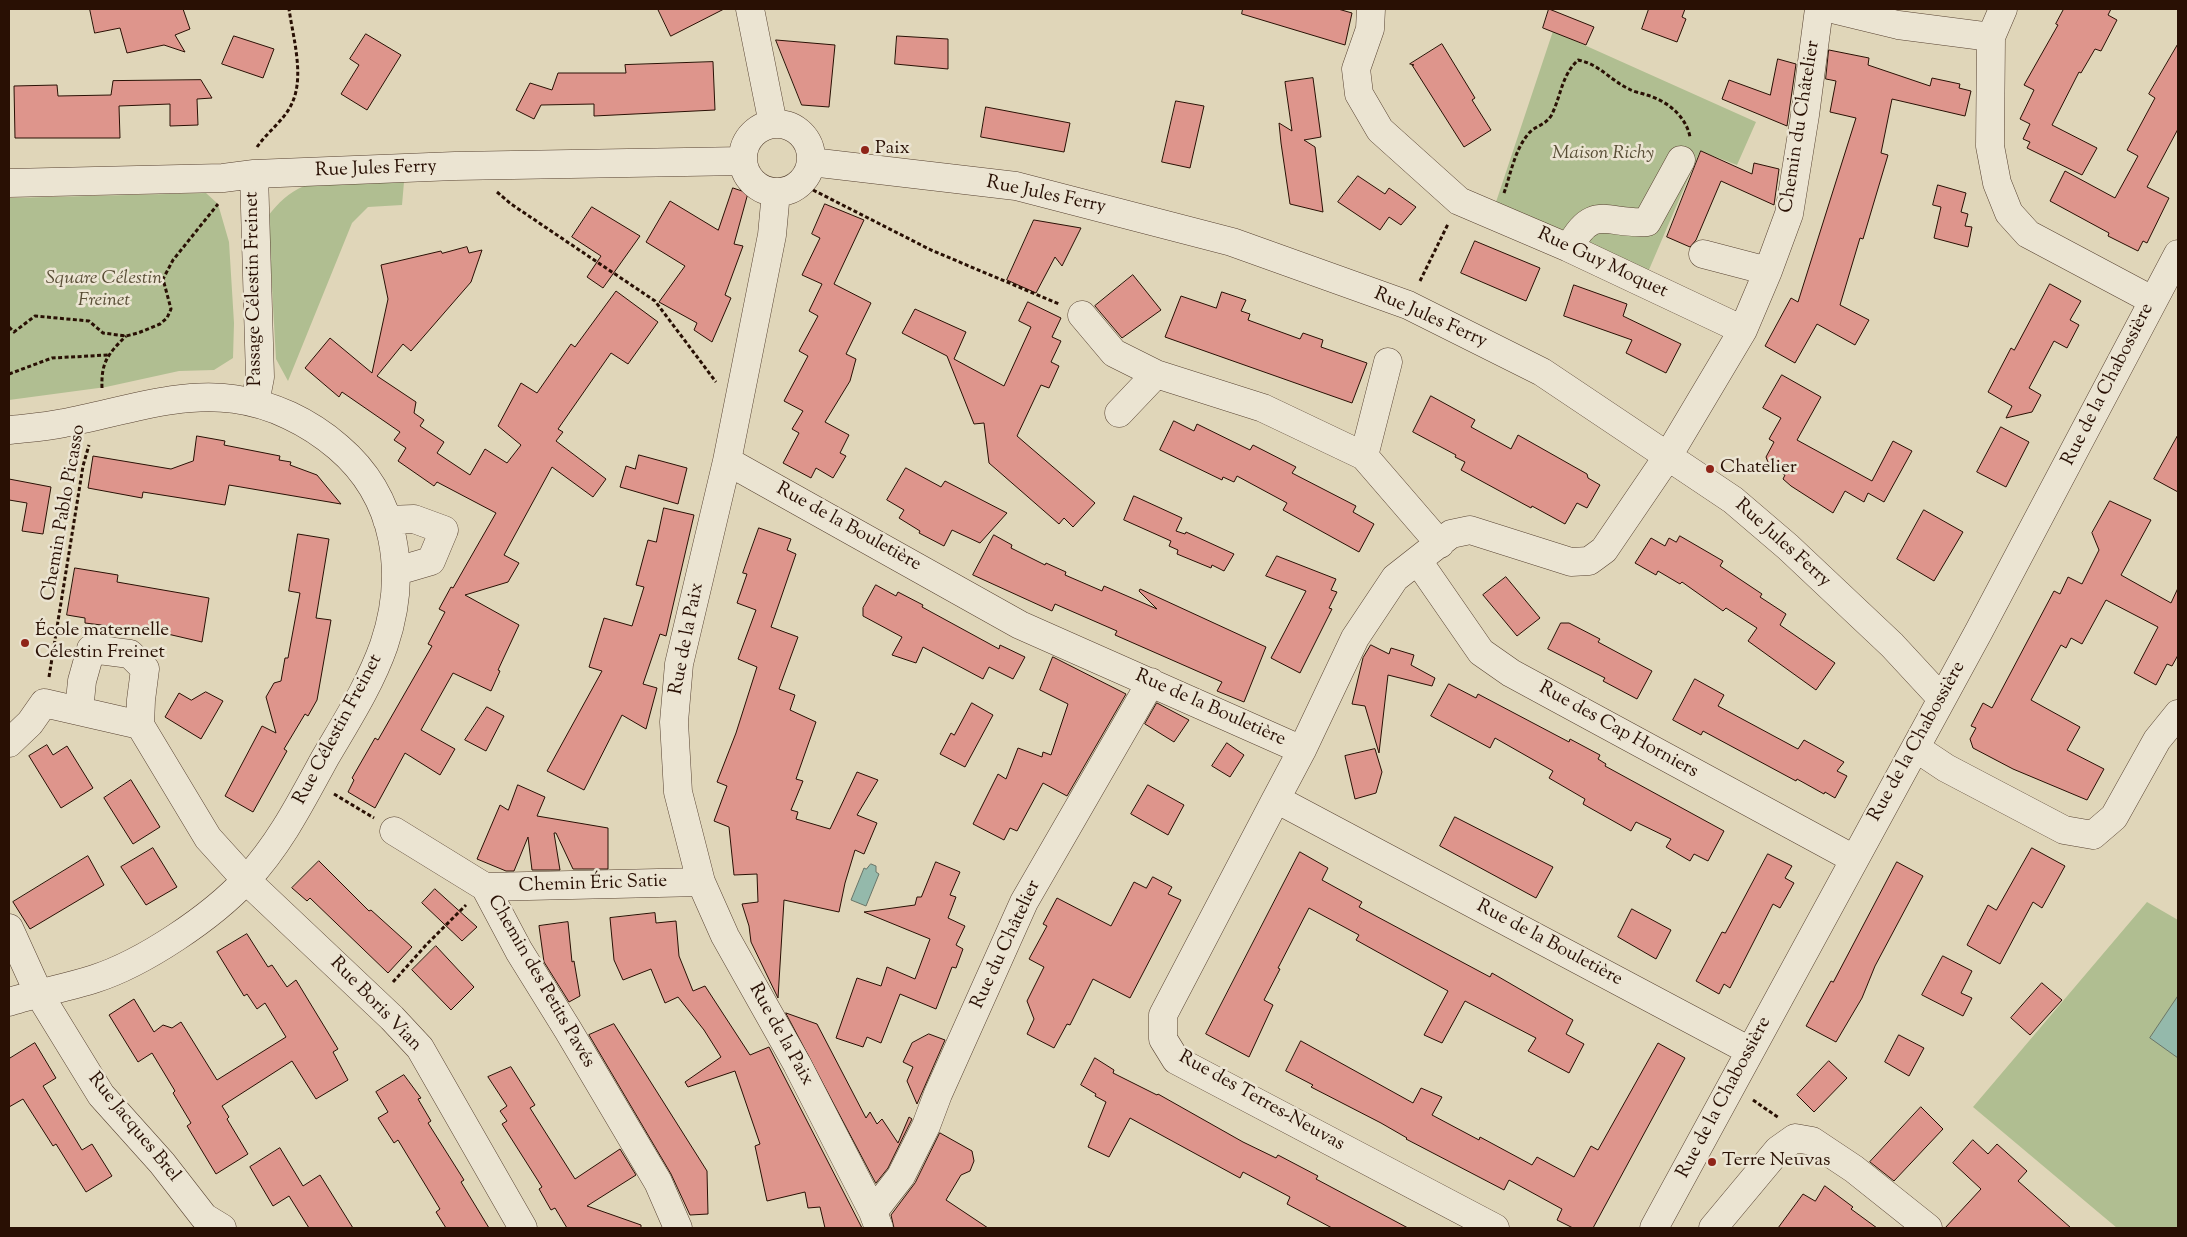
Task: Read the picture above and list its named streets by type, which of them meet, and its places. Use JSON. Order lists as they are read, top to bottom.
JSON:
{
  "streets": {
    "street": [
      "Chemin du Châtelier",
      "Rue Jules Ferry",
      "Rue Guy Moquet",
      "Passage Célestin Freinet",
      "Rue de la Chabossière",
      "Rue de la Bouletière",
      "Rue de la Paix",
      "Rue Célestin Freinet",
      "Rue des Cap Horniers",
      "Chemin Éric Satie",
      "Rue du Châtelier",
      "Chemin des Petits Pavés",
      "Rue Boris Vian",
      "Rue des Terres-Neuvas",
      "Rue Jacques Brel"
    ],
    "path": ["Chemin Pablo Picasso"]
  },
  "crossings": [
    ["Chemin du Châtelier", "Rue Jules Ferry"],
    ["Chemin du Châtelier", "Rue Guy Moquet"],
    ["Chemin du Châtelier", "Rue de la Bouletière"],
    ["Chemin du Châtelier", "Rue des Cap Horniers"],
    ["Rue Jules Ferry", "Passage Célestin Freinet"],
    ["Rue Jules Ferry", "Rue de la Chabossière"],
    ["Rue Jules Ferry", "Rue de la Paix"],
    ["Passage Célestin Freinet", "Rue Célestin Freinet"],
    ["Rue de la Chabossière", "Rue de la Bouletière"],
    ["Rue de la Chabossière", "Rue des Cap Horniers"],
    ["Chemin Pablo Picasso", "Rue Célestin Freinet"],
    ["Rue de la Bouletière", "Rue de la Paix"],
    ["Rue de la Bouletière", "Rue du Châtelier"],
    ["Rue de la Bouletière", "Rue des Terres-Neuvas"],
    ["Rue de la Paix", "Chemin Éric Satie"],
    ["Rue de la Paix", "Rue du Châtelier"],
    ["Rue Célestin Freinet", "Rue Boris Vian"],
    ["Rue Célestin Freinet", "Rue Jacques Brel"],
    ["Chemin Éric Satie", "Chemin des Petits Pavés"]
  ],
  "parks": ["Maison Richy", "Square Célestin Freinet"],
  "places": [
    "Paix",
    "Chatelier",
    "École maternelle Célestin Freinet",
    "Terre Neuvas"
  ]
}
